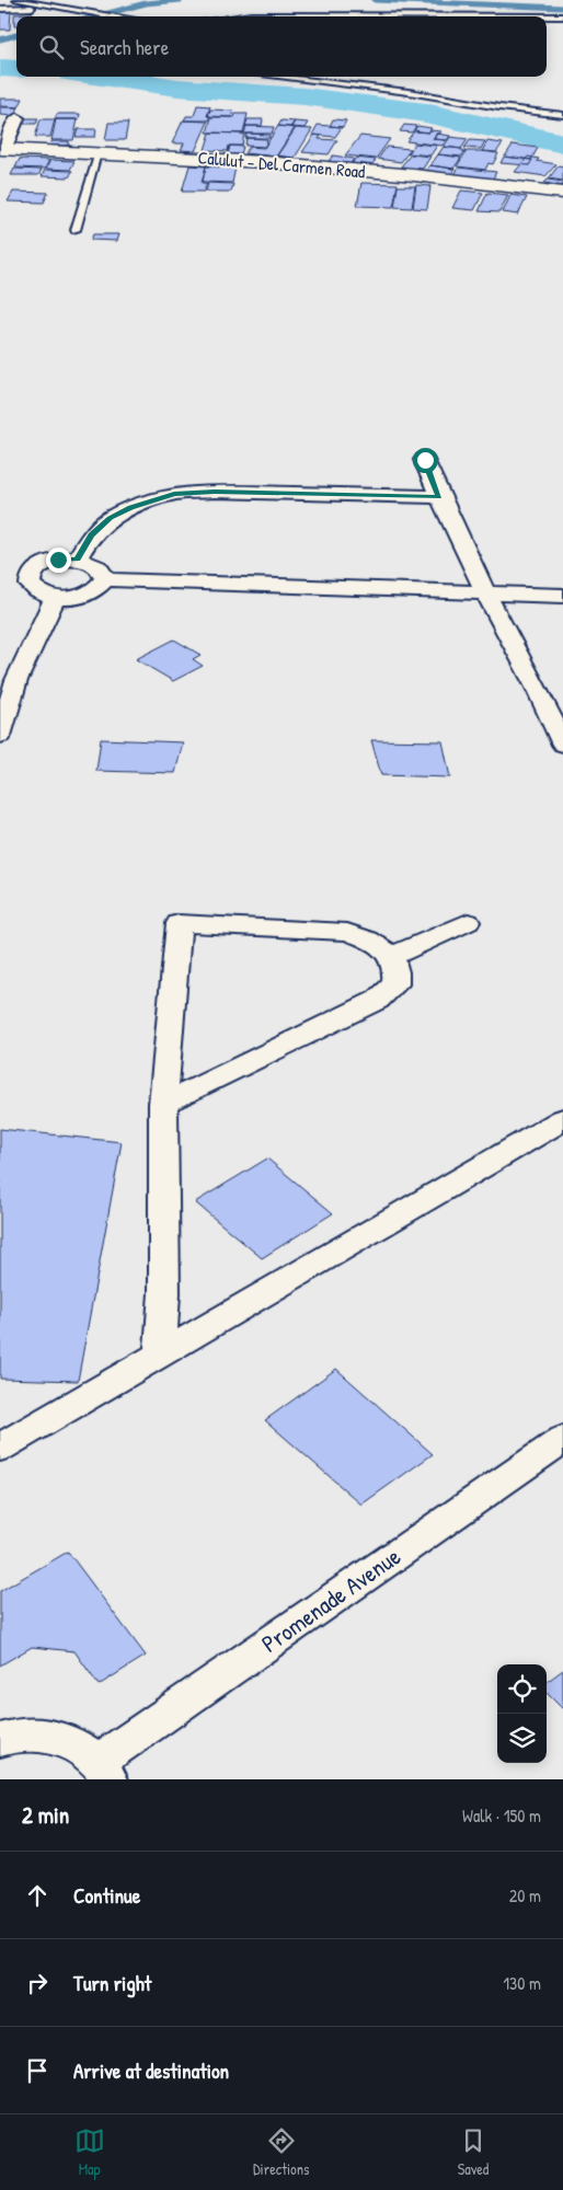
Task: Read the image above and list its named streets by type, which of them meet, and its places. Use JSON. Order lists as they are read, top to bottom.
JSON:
{
  "streets": {
    "main road": ["Calulut - Del Carmen Road"],
    "street": ["Promenade Avenue"]
  },
  "page": {
    "search": "Search here",
    "heading": ["2 min", "Walk · 150 m"],
    "list": [
      ["Continue", "20 m"],
      ["Turn right", "130 m"],
      "Arrive at destination"
    ],
    "nav": ["Map", "Directions", "Saved"]
  }
}
